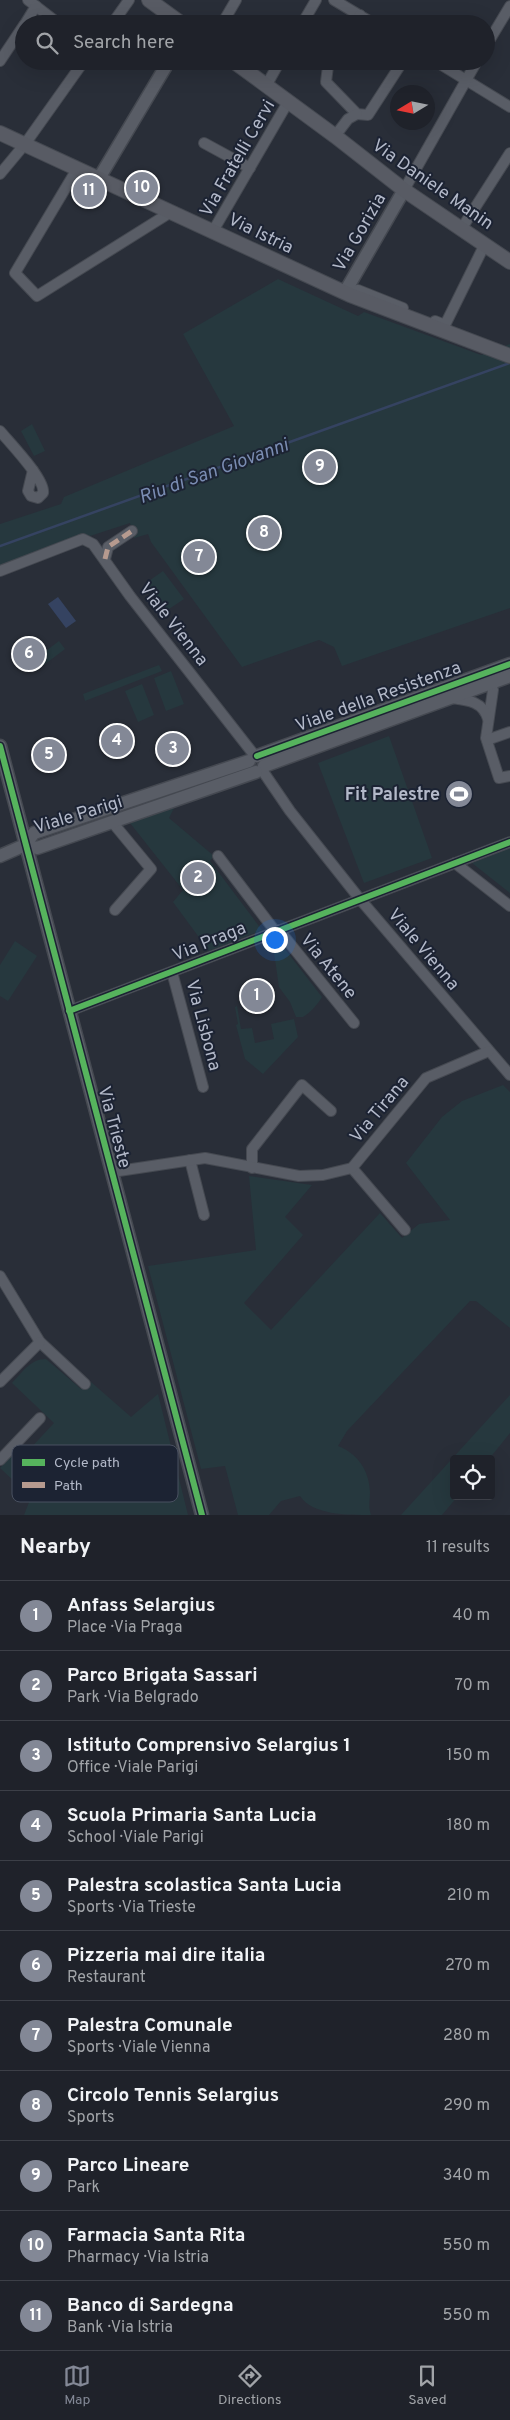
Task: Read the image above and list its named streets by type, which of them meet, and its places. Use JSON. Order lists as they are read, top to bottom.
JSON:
{
  "streets": {
    "main road": ["Via Daniele Manin", "Via Istria"],
    "street": [
      "Via Fratelli Cervi",
      "Via Gorizia",
      "Viale Vienna",
      "Viale della Resistenza",
      "Viale Parigi",
      "Via Praga",
      "Via Atene",
      "Via Lisbona",
      "Via Tirana",
      "Via Trieste"
    ]
  },
  "crossings": [
    ["Via Fratelli Cervi", "Via Daniele Manin"],
    ["Via Fratelli Cervi", "Via Istria"],
    ["Via Daniele Manin", "Via Gorizia"],
    ["Via Gorizia", "Via Istria"],
    ["Viale Vienna", "Viale della Resistenza"],
    ["Viale Vienna", "Viale Parigi"],
    ["Viale Vienna", "Via Praga"],
    ["Viale Vienna", "Via Tirana"],
    ["Viale della Resistenza", "Viale Parigi"],
    ["Viale Parigi", "Via Trieste"],
    ["Via Praga", "Via Atene"],
    ["Via Praga", "Via Lisbona"],
    ["Via Praga", "Via Trieste"],
    ["Via Tirana", "Via Trieste"]
  ],
  "water": ["Riu di San Giovanni"],
  "places": {
    "sports": ["Fit Palestre"]
  },
  "legend": ["Cycle path", "Path"],
  "north": "left",
  "page": {
    "search": "Search here",
    "pins": [
      "10",
      "11",
      "9",
      "8",
      "7",
      "6",
      "4",
      "3",
      "5",
      "2",
      "1"
    ],
    "heading": ["Nearby", "11 results"],
    "list": [
      {
        "mark": "1",
        "name": "Anfass Selargius",
        "note": "Place · Via Praga",
        "value": "40 m"
      },
      {
        "mark": "2",
        "name": "Parco Brigata Sassari",
        "note": "Park · Via Belgrado",
        "value": "70 m"
      },
      {
        "mark": "3",
        "name": "Istituto Comprensivo Selargius 1",
        "note": "Office · Viale Parigi",
        "value": "150 m"
      },
      {
        "mark": "4",
        "name": "Scuola Primaria Santa Lucia",
        "note": "School · Viale Parigi",
        "value": "180 m"
      },
      {
        "mark": "5",
        "name": "Palestra scolastica Santa Lucia",
        "note": "Sports · Via Trieste",
        "value": "210 m"
      },
      {
        "mark": "6",
        "name": "Pizzeria mai dire italia",
        "note": "Restaurant",
        "value": "270 m"
      },
      {
        "mark": "7",
        "name": "Palestra Comunale",
        "note": "Sports · Viale Vienna",
        "value": "280 m"
      },
      {
        "mark": "8",
        "name": "Circolo Tennis Selargius",
        "note": "Sports",
        "value": "290 m"
      },
      {
        "mark": "9",
        "name": "Parco Lineare",
        "note": "Park",
        "value": "340 m"
      },
      {
        "mark": "10",
        "name": "Farmacia Santa Rita",
        "note": "Pharmacy · Via Istria",
        "value": "550 m"
      },
      {
        "mark": "11",
        "name": "Banco di Sardegna",
        "note": "Bank · Via Istria",
        "value": "550 m"
      }
    ],
    "nav": ["Map", "Directions", "Saved"]
  }
}
